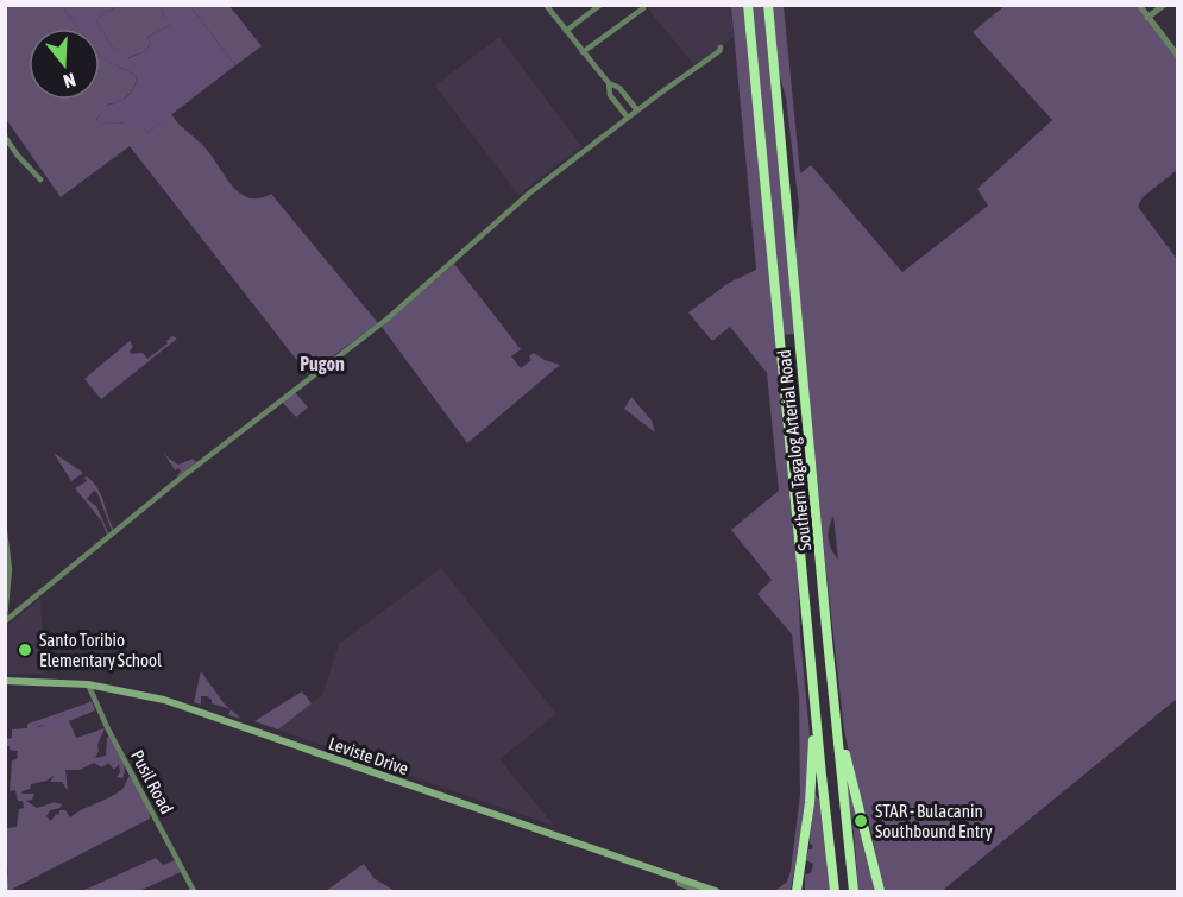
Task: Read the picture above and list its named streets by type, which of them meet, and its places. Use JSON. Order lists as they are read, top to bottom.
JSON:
{
  "streets": {
    "highway": ["Southern Tagalog Arterial Road"],
    "main road": ["Leviste Drive"],
    "street": ["Pusil Road"]
  },
  "crossings": [
    ["Leviste Drive", "Pusil Road"]
  ],
  "districts": ["Pugon"],
  "places": ["Santo Toribio Elementary School", "STAR - Bulacanin Southbound Entry"],
  "north": "bottom"
}
